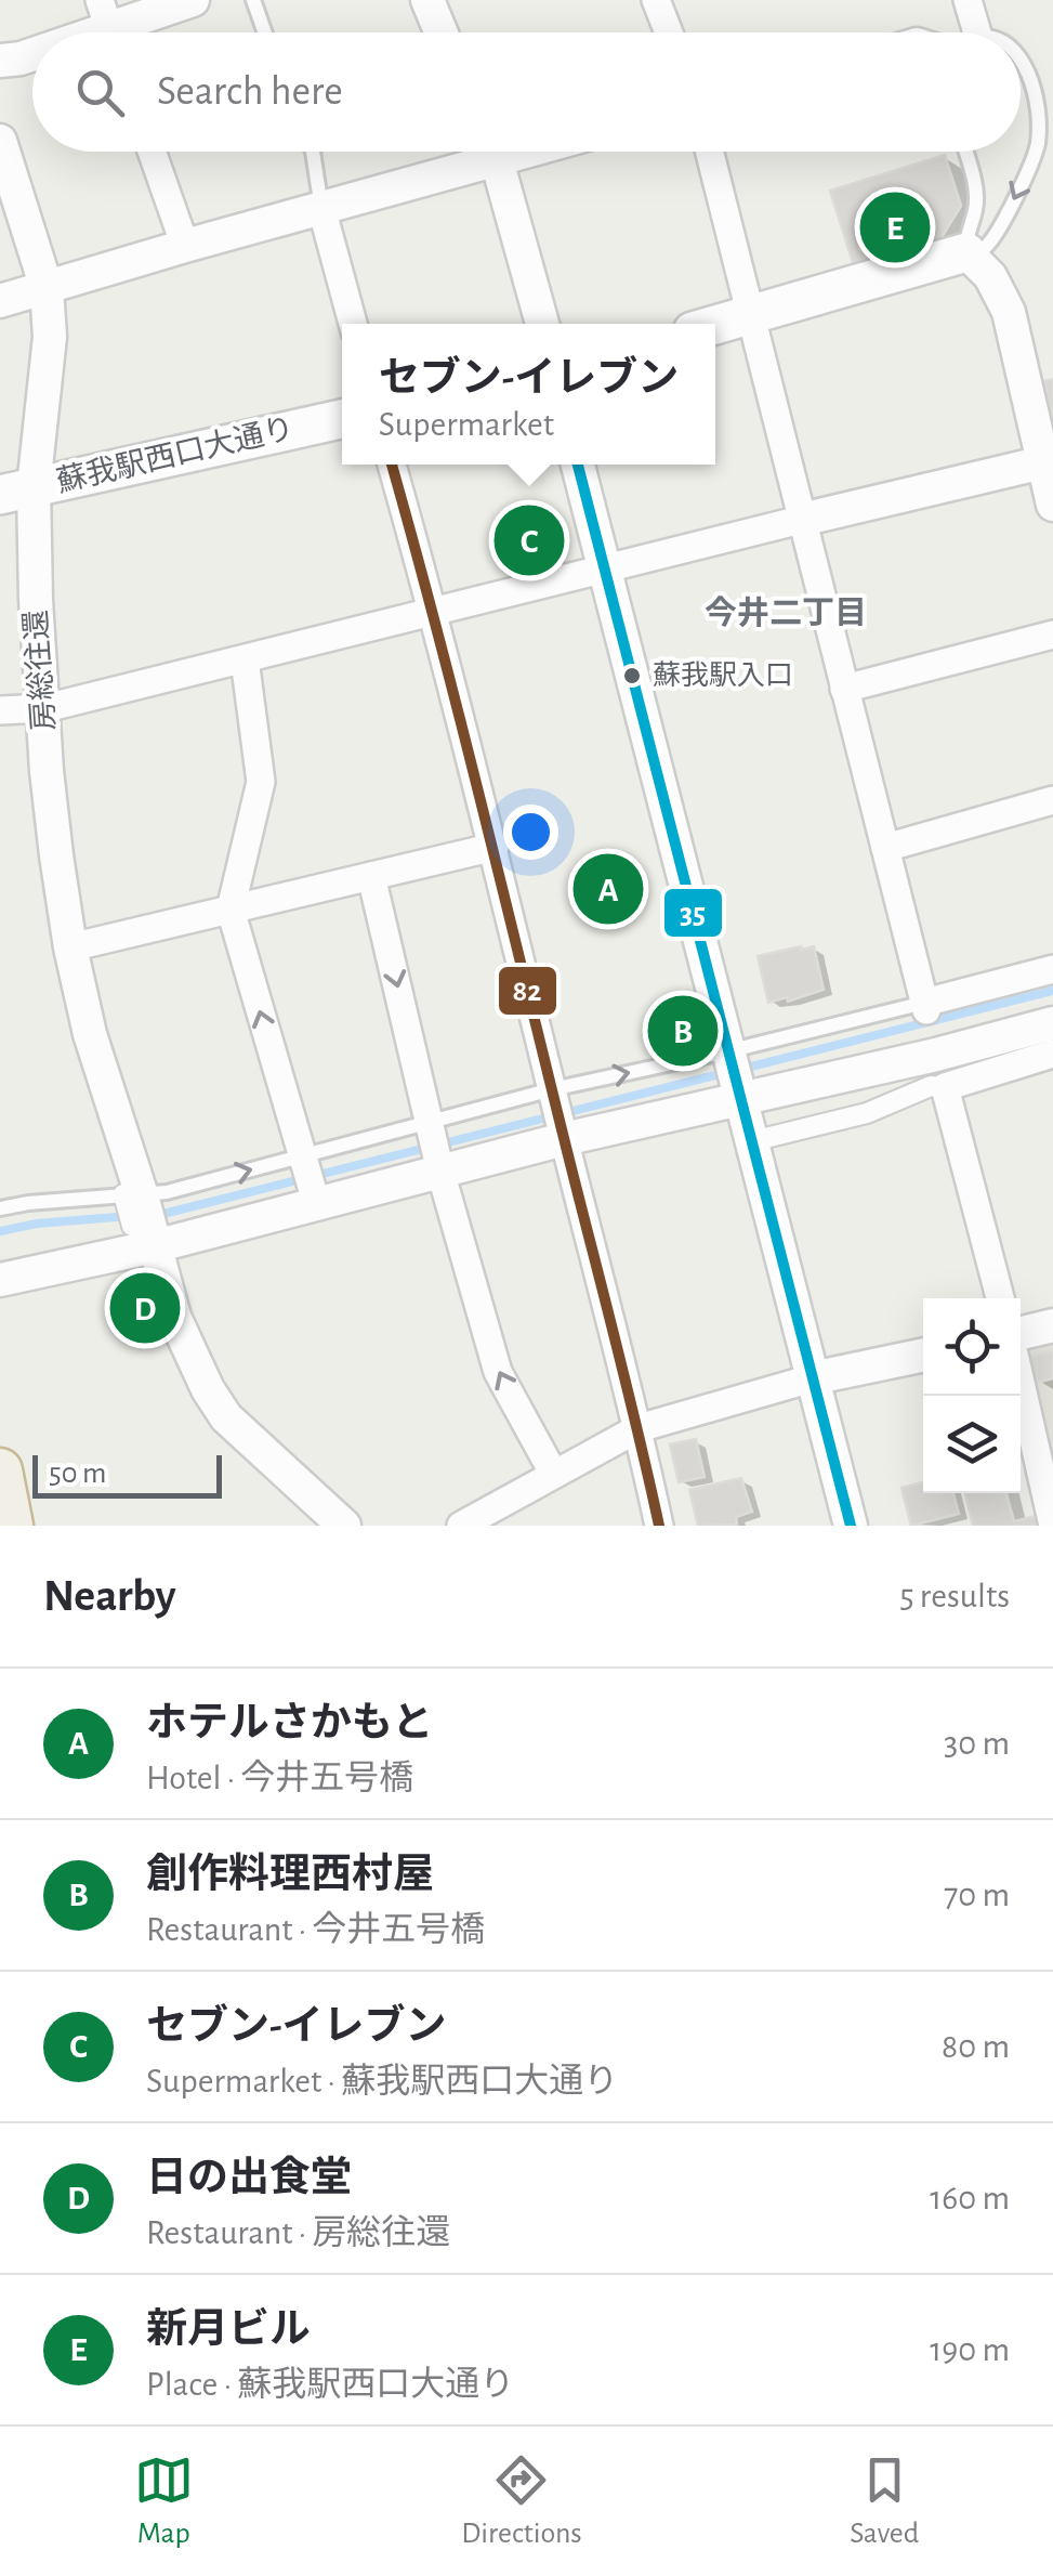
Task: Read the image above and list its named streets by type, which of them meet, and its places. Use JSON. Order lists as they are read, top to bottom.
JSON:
{
  "streets": {
    "main road": ["蘇我駅西口大通り"],
    "street": ["房総往還"]
  },
  "crossings": [
    ["蘇我駅西口大通り", "房総往還"]
  ],
  "districts": ["今井二丁目"],
  "places": ["蘇我駅入口"],
  "lines": ["transit line 35", "transit line 82"],
  "scale_bar": "50 m",
  "page": {
    "search": "Search here",
    "pins": [
      "E",
      "C",
      "A",
      "B",
      "D"
    ],
    "popup": ["セブン-イレブン", "Supermarket"],
    "scale": "50 m",
    "heading": ["Nearby", "5 results"],
    "list": [
      {
        "mark": "A",
        "name": "ホテルさかもと",
        "note": "Hotel · 今井五号橋",
        "value": "30 m"
      },
      {
        "mark": "B",
        "name": "創作料理西村屋",
        "note": "Restaurant · 今井五号橋",
        "value": "70 m"
      },
      {
        "mark": "C",
        "name": "セブン-イレブン",
        "note": "Supermarket · 蘇我駅西口大通り",
        "value": "80 m"
      },
      {
        "mark": "D",
        "name": "日の出食堂",
        "note": "Restaurant · 房総往還",
        "value": "160 m"
      },
      {
        "mark": "E",
        "name": "新月ビル",
        "note": "Place · 蘇我駅西口大通り",
        "value": "190 m"
      }
    ],
    "nav": ["Map", "Directions", "Saved"]
  }
}
